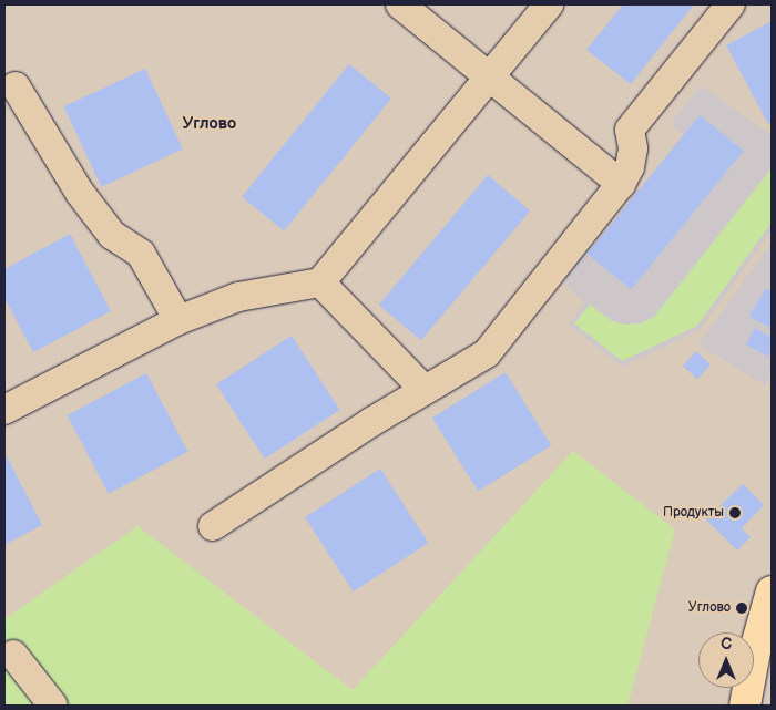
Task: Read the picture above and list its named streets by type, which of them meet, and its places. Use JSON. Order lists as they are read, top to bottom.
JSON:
{
  "districts": ["Углово"],
  "places": ["Продукты", "Углово"],
  "north": "top"
}
